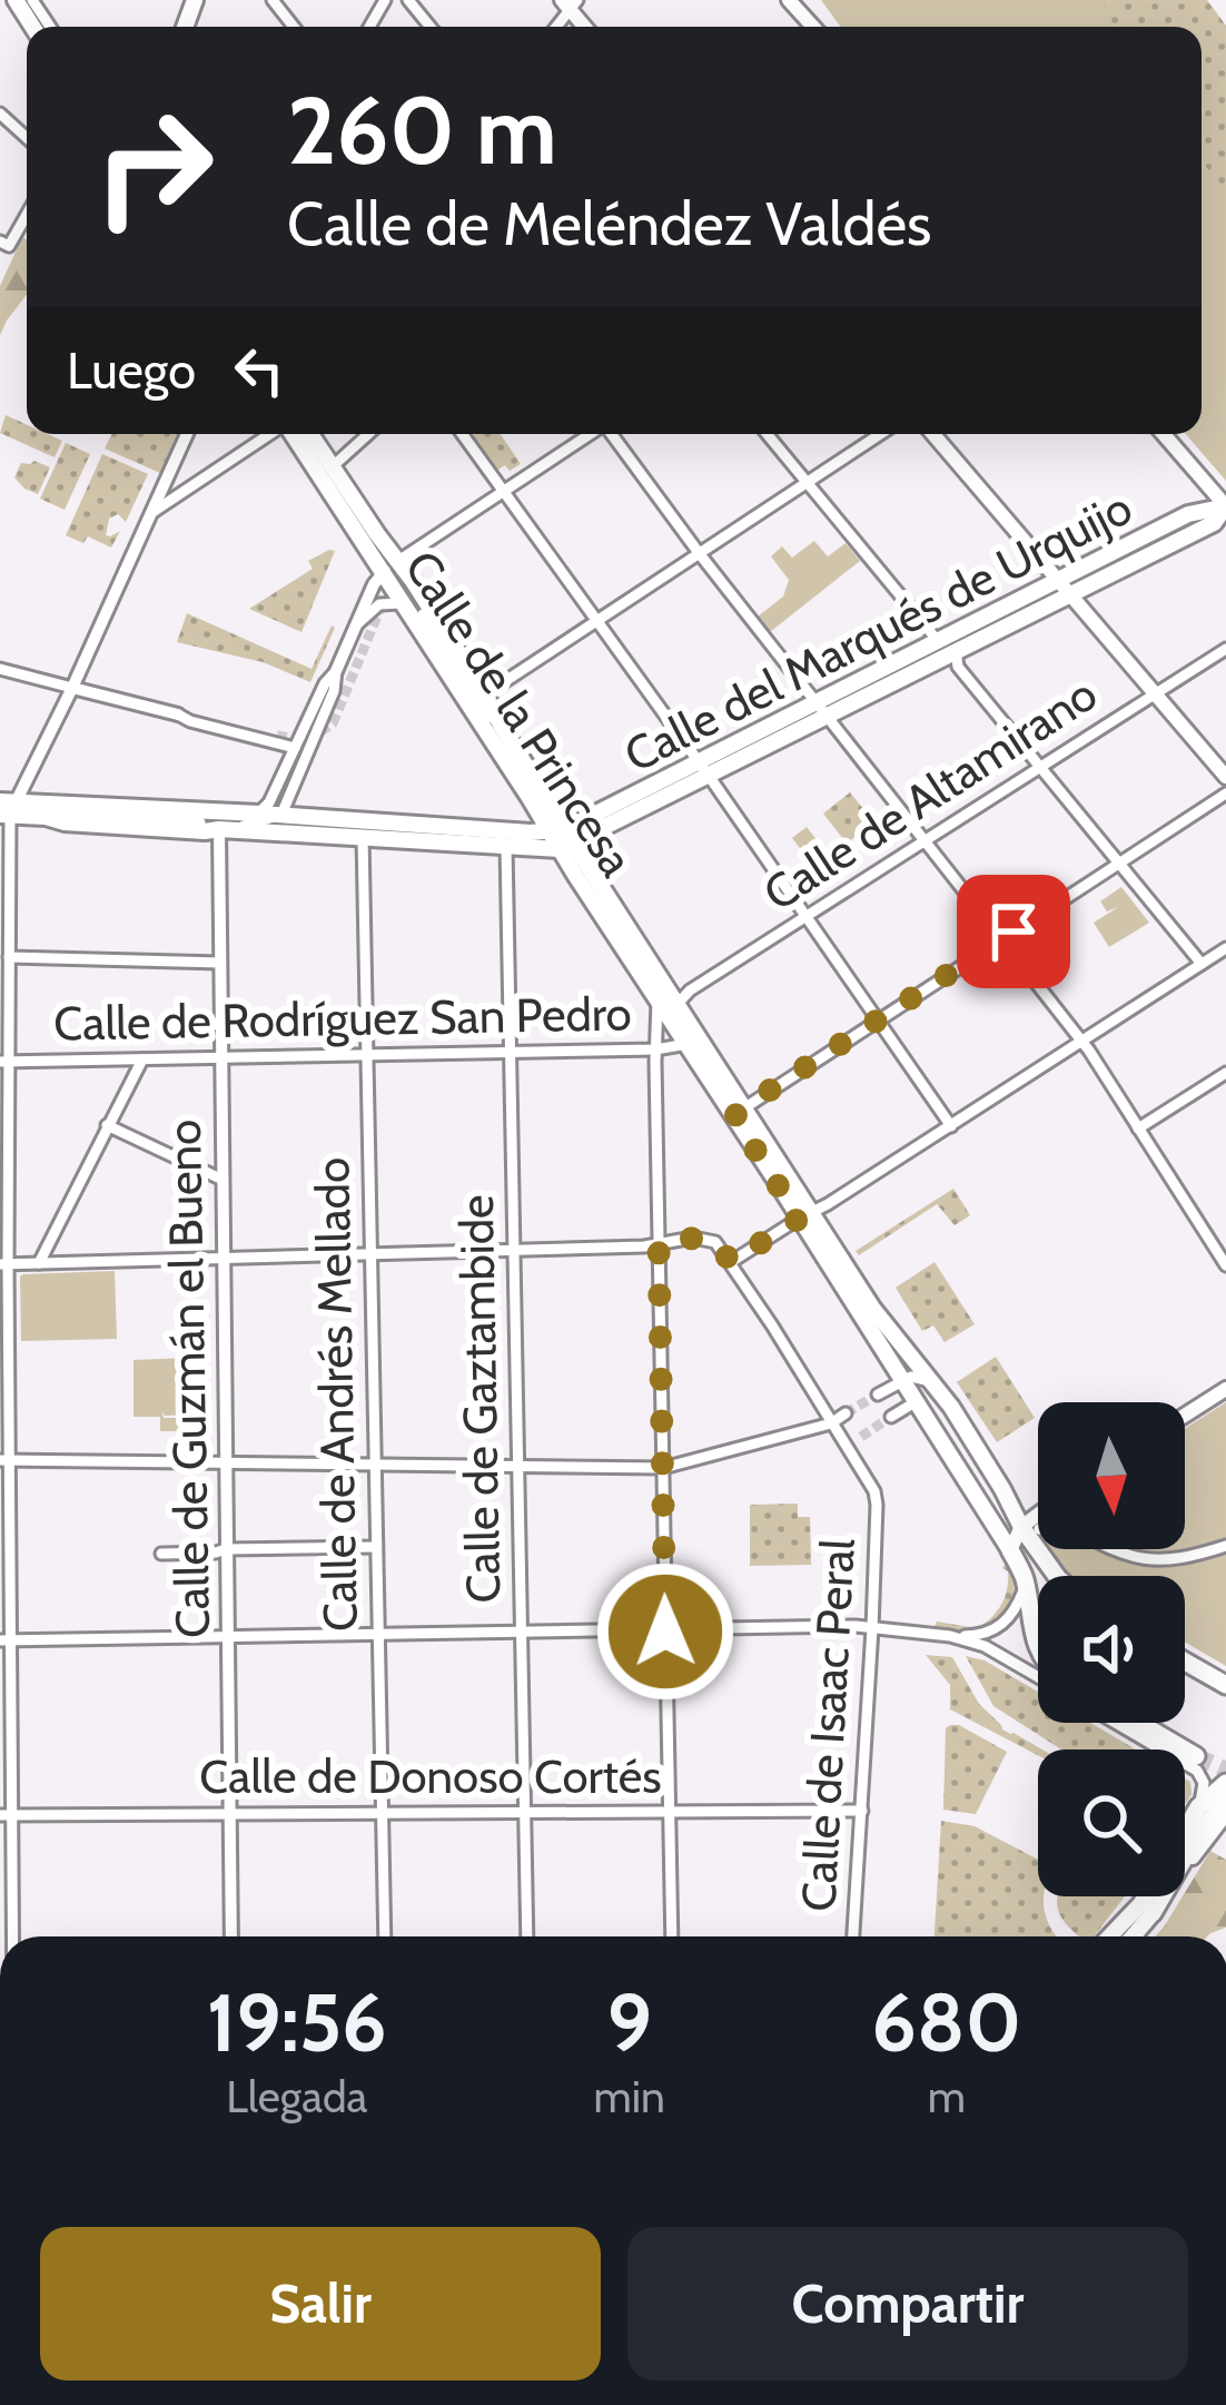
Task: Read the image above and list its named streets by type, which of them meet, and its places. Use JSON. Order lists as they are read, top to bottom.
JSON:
{
  "streets": {
    "highway": ["Calle de la Princesa"],
    "main road": ["Calle del Marqués de Urquijo"],
    "street": [
      "Calle de Altamirano",
      "Calle de Rodríguez San Pedro",
      "Calle de Guzmán el Bueno",
      "Calle de Andrés Mellado",
      "Calle de Gaztambide",
      "Calle de Isaac Peral",
      "Calle de Donoso Cortés"
    ]
  },
  "crossings": [
    ["Calle del Marqués de Urquijo", "Calle de la Princesa"],
    ["Calle de la Princesa", "Calle de Altamirano"],
    ["Calle de la Princesa", "Calle de Rodríguez San Pedro"],
    ["Calle de Rodríguez San Pedro", "Calle de Guzmán el Bueno"],
    ["Calle de Rodríguez San Pedro", "Calle de Andrés Mellado"],
    ["Calle de Rodríguez San Pedro", "Calle de Gaztambide"],
    ["Calle de Guzmán el Bueno", "Calle de Donoso Cortés"],
    ["Calle de Andrés Mellado", "Calle de Donoso Cortés"],
    ["Calle de Gaztambide", "Calle de Donoso Cortés"],
    ["Calle de Isaac Peral", "Calle de Donoso Cortés"]
  ],
  "north": "bottom",
  "page": {
    "turn": ["260 m", "Calle de Meléndez Valdés"],
    "then": "Luego",
    "eta": [
      "19:56",
      "Llegada",
      "9",
      "min",
      "680",
      "m"
    ],
    "buttons": ["Salir", "Compartir"]
  }
}
